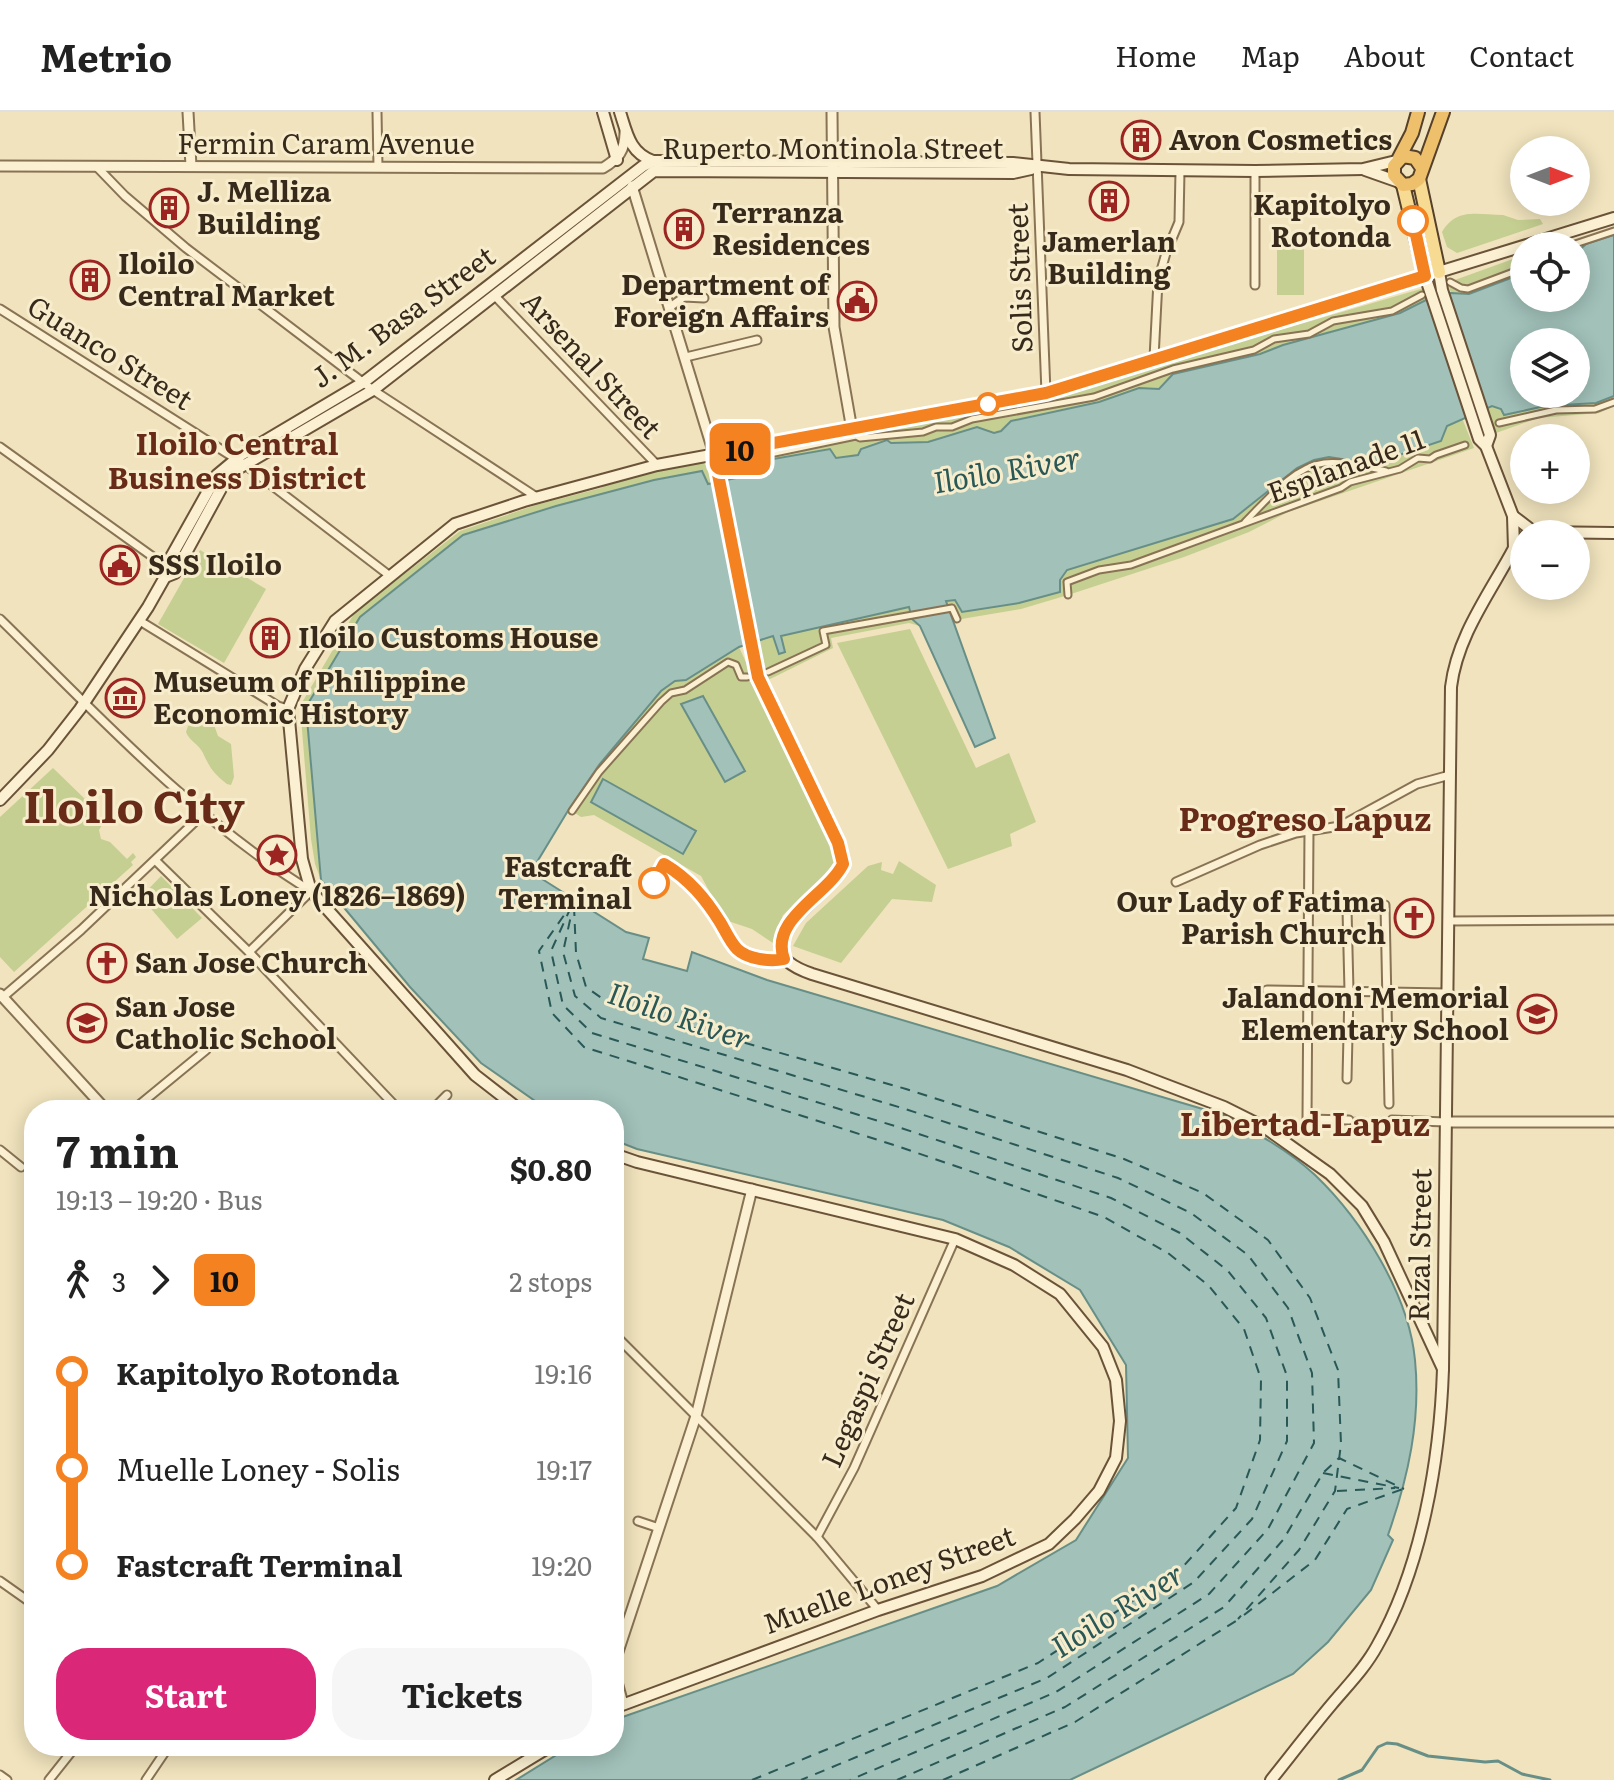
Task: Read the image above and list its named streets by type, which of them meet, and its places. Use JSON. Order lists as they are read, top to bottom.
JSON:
{
  "streets": {
    "main road": [
      "Ruperto Montinola Street",
      "J. M. Basa Street",
      "Rizal Street",
      "Muelle Loney Street"
    ],
    "street": [
      "Fermin Caram Avenue",
      "Solis Street",
      "Guanco Street",
      "Arsenal Street",
      "Esplanade 11",
      "Legaspi Street"
    ]
  },
  "crossings": [
    ["Ruperto Montinola Street", "Solis Street"],
    ["Ruperto Montinola Street", "J. M. Basa Street"],
    ["J. M. Basa Street", "Guanco Street"],
    ["J. M. Basa Street", "Arsenal Street"],
    ["Legaspi Street", "Muelle Loney Street"]
  ],
  "districts": [
    "Iloilo Central Business District",
    "Iloilo City",
    "Progreso Lapuz",
    "Libertad-Lapuz"
  ],
  "water": ["Iloilo River"],
  "places": {
    "building": [
      "Avon Cosmetics",
      "Jamerlan Building",
      "J. Melliza Building",
      "Terranza Residences",
      "Iloilo Central Market",
      "Iloilo Customs House"
    ],
    "other": ["Kapitolyo Rotonda", "Fastcraft Terminal"],
    "public building": ["Department of Foreign Affairs", "SSS Iloilo"],
    "museum": ["Museum of Philippine Economic History"],
    "place": ["Nicholas Loney (1826–1869)"],
    "church": ["Our Lady of Fatima Parish Church", "San Jose Church"],
    "school or university": ["Jalandoni Memorial Elementary School", "San Jose Catholic School"]
  },
  "lines": ["bus line 10"],
  "north": "right",
  "page": {
    "header": "Metrio",
    "nav": [
      "Home",
      "Map",
      "About",
      "Contact"
    ],
    "on_map": "10",
    "map_buttons": ["+", "−"],
    "heading": ["7 min", "19:13 – 19:20 · Bus", "$0.80"],
    "legs": ["3", "10", "2 stops"],
    "list": [
      {
        "name": "Kapitolyo Rotonda",
        "value": "19:16"
      },
      {
        "name": "Muelle Loney - Solis",
        "value": "19:17"
      },
      {
        "name": "Fastcraft Terminal",
        "value": "19:20"
      }
    ],
    "buttons": ["Start", "Tickets"]
  }
}
